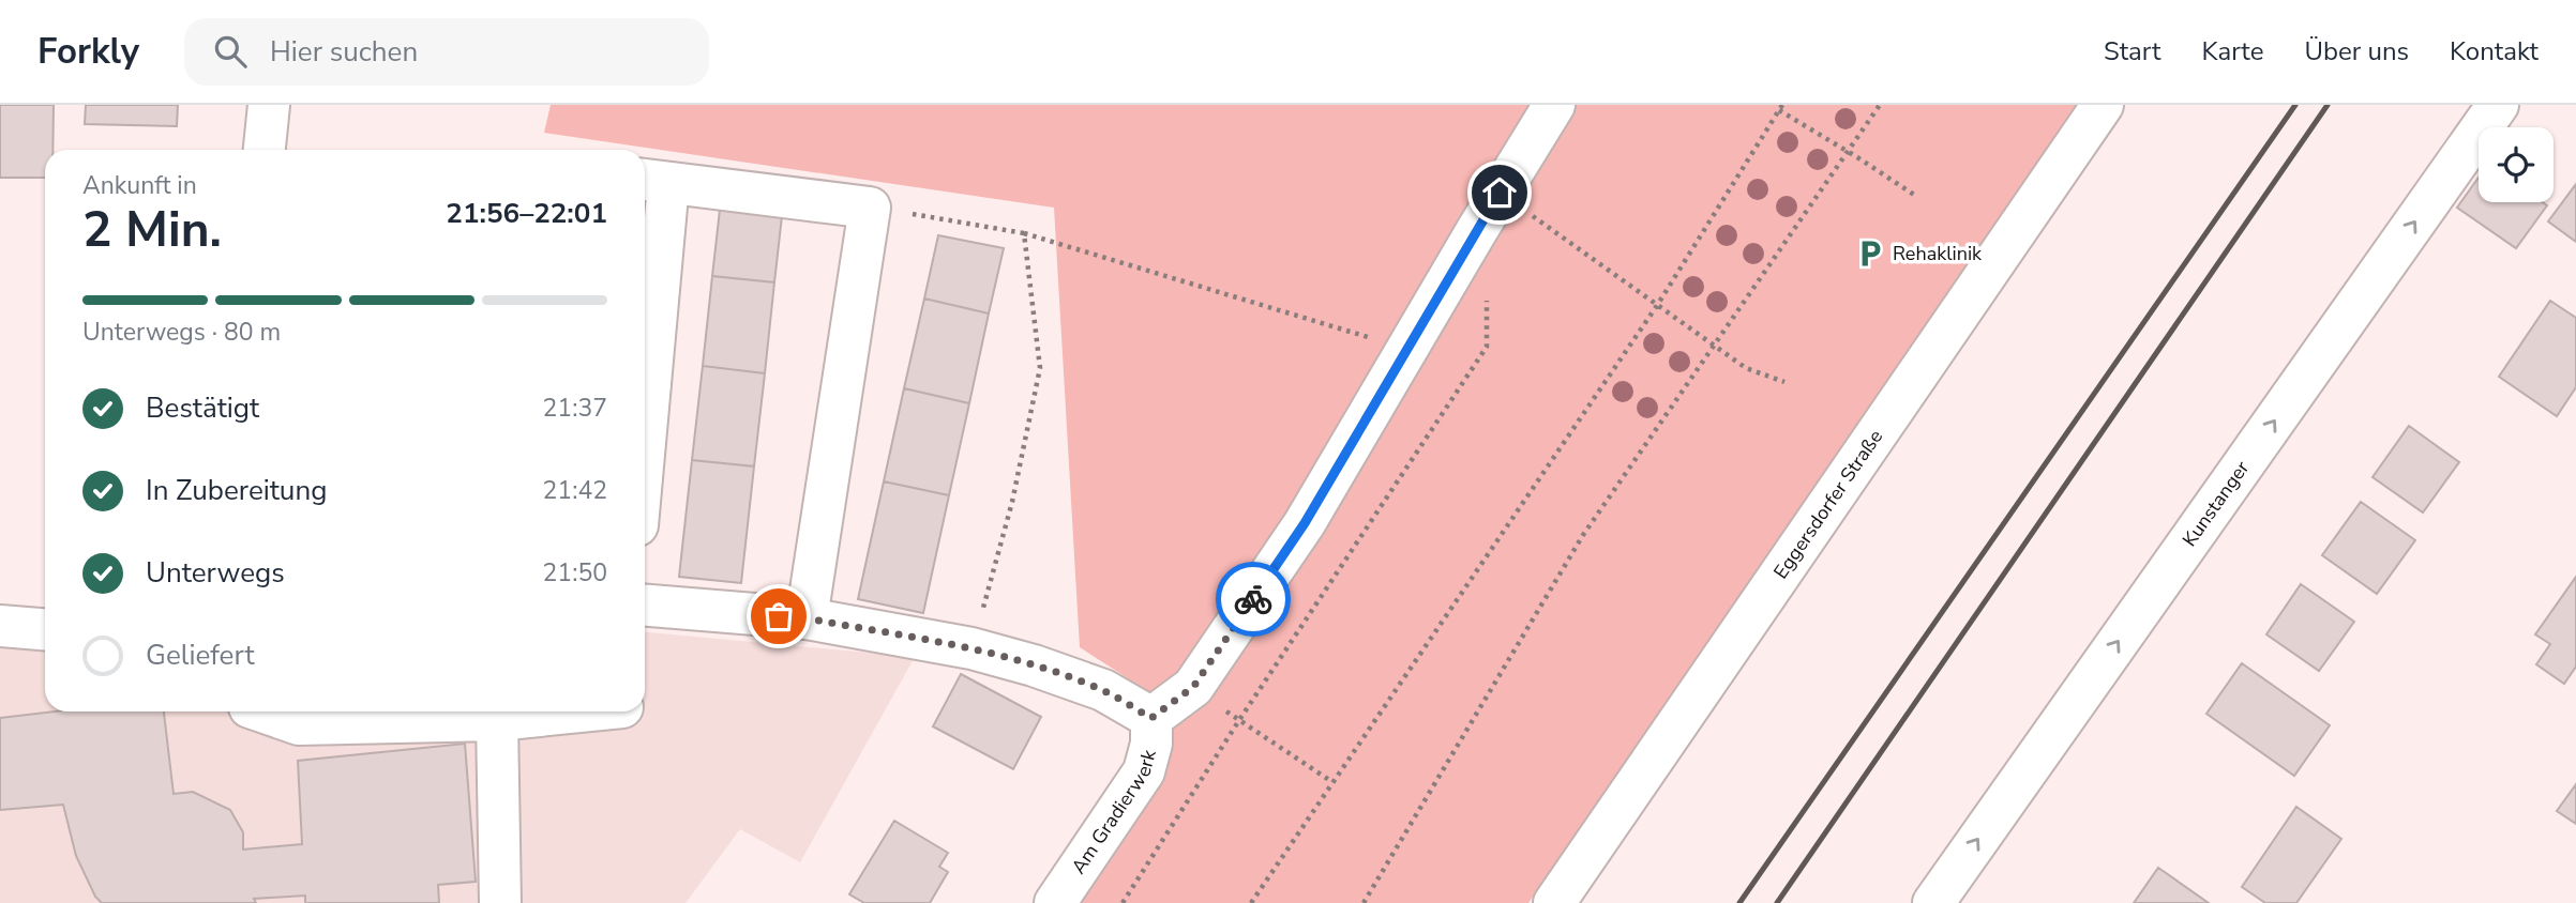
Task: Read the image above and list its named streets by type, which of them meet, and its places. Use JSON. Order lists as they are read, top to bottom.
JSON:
{
  "streets": {
    "street": ["Eggersdorfer Straße", "Kunstanger", "Am Gradierwerk"]
  },
  "one_way": ["Kunstanger"],
  "places": {
    "parking": ["Rehaklinik"]
  },
  "page": {
    "header": "Forkly",
    "search": "Hier suchen",
    "nav": [
      "Start",
      "Karte",
      "Über uns",
      "Kontakt"
    ],
    "heading": ["2 Min.", "Ankunft in", "21:56–22:01"],
    "bar": "Unterwegs · 80 m",
    "list": [
      ["Bestätigt", "21:37"],
      ["In Zubereitung", "21:42"],
      ["Unterwegs", "21:50"],
      "Geliefert"
    ]
  }
}
